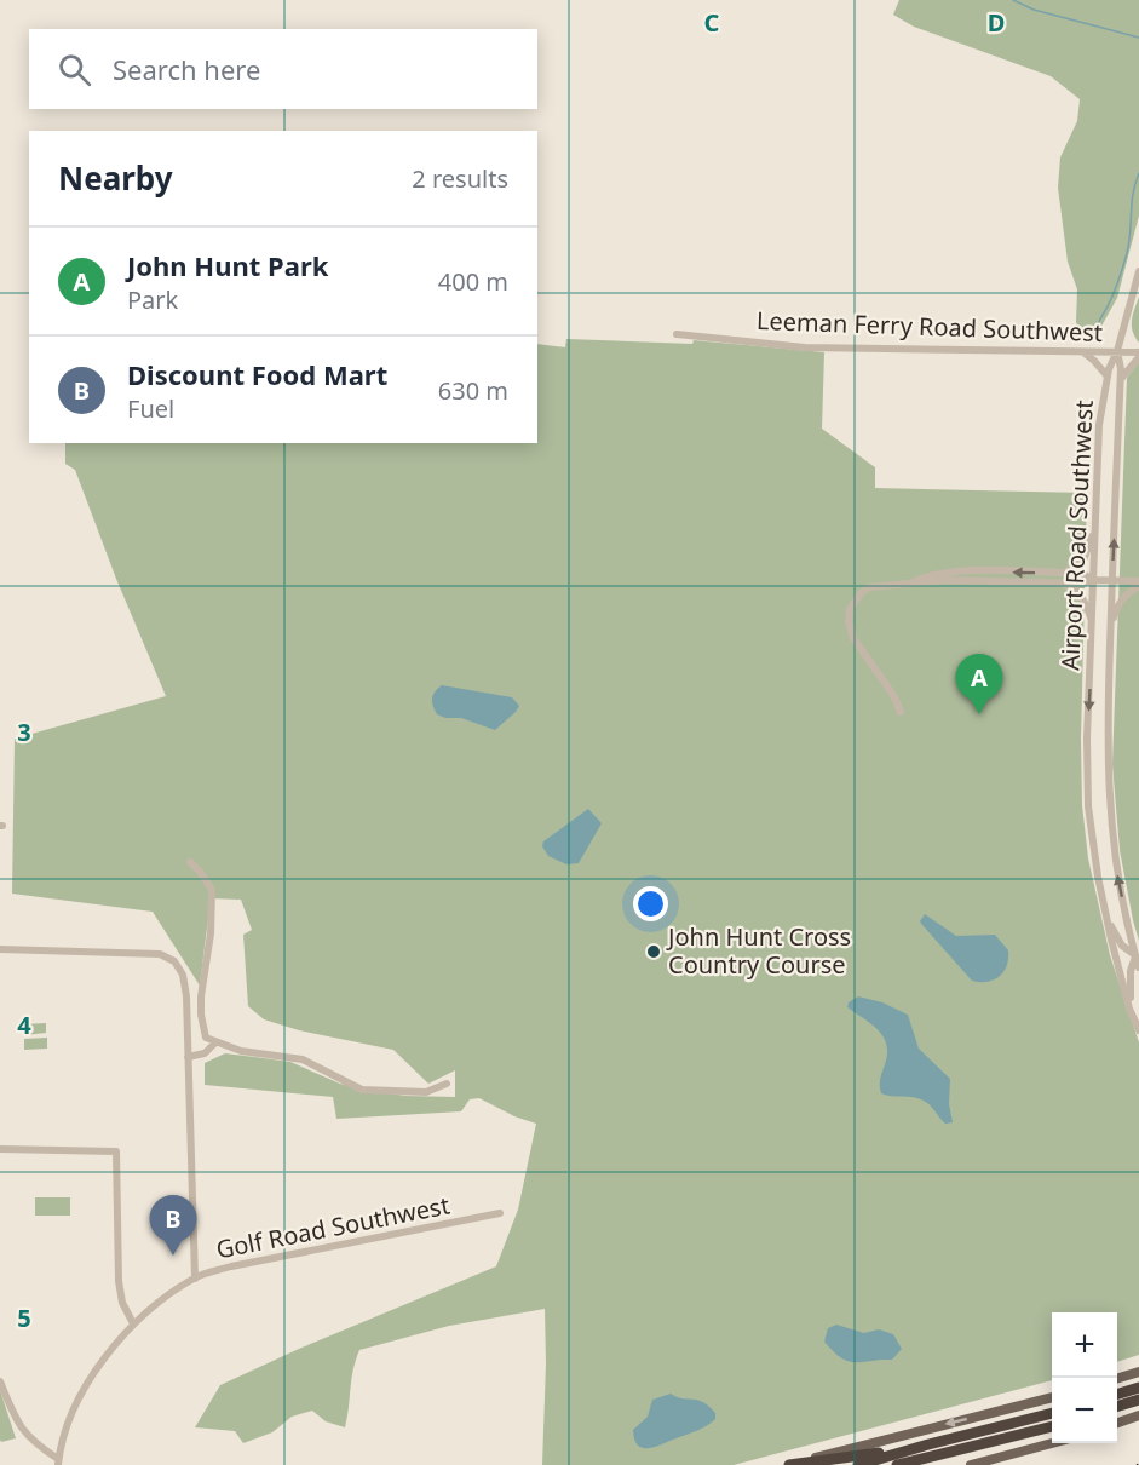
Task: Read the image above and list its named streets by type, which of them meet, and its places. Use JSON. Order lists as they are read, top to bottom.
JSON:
{
  "streets": {
    "street": ["Leeman Ferry Road Southwest", "Airport Road Southwest", "Golf Road Southwest"]
  },
  "crossings": [
    ["Leeman Ferry Road Southwest", "Airport Road Southwest"]
  ],
  "places": ["John Hunt Cross Country Course"],
  "page": {
    "search": "Search here",
    "heading": ["Nearby", "2 results"],
    "list": [
      {
        "mark": "A",
        "name": "John Hunt Park",
        "note": "Park",
        "value": "400 m"
      },
      {
        "mark": "B",
        "name": "Discount Food Mart",
        "note": "Fuel",
        "value": "630 m"
      }
    ],
    "pins": ["A", "B"],
    "map_buttons": ["+", "−"]
  },
  "grid": {
    "columns": ["C", "D"],
    "rows": ["3", "4", "5"]
  }
}
